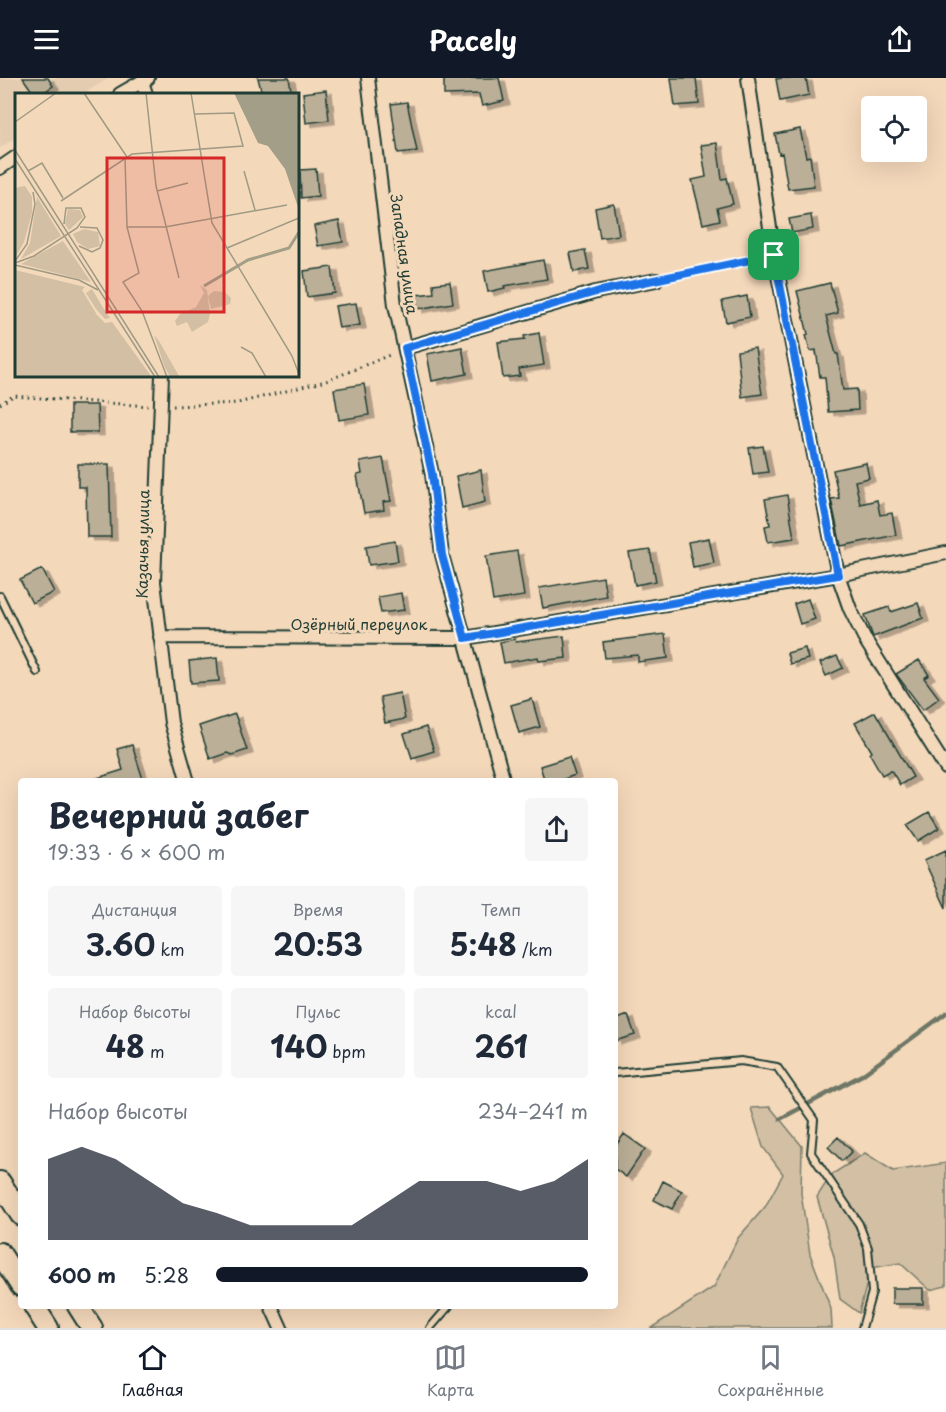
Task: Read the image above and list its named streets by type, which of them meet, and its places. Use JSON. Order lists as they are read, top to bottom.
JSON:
{
  "streets": {
    "street": ["Западная улица", "Казачья улица", "Озёрный переулок"]
  },
  "crossings": [
    ["Западная улица", "Озёрный переулок"],
    ["Казачья улица", "Озёрный переулок"]
  ],
  "page": {
    "header": "Pacely",
    "heading": ["Вечерний забег", "19:33 · 6 × 600 m"],
    "stats": [
      ["Дистанция", "3.60 km"],
      ["Время", "20:53"],
      ["Темп", "5:48 /km"],
      ["Набор высоты", "48 m"],
      ["Пульс", "140 bpm"],
      ["kcal", "261"]
    ],
    "chart": ["Набор высоты", "234–241 m"],
    "list": [
      {
        "name": "600 m",
        "note": "5:28"
      }
    ],
    "tabs": ["Главная", "Карта", "Сохранённые"]
  }
}
